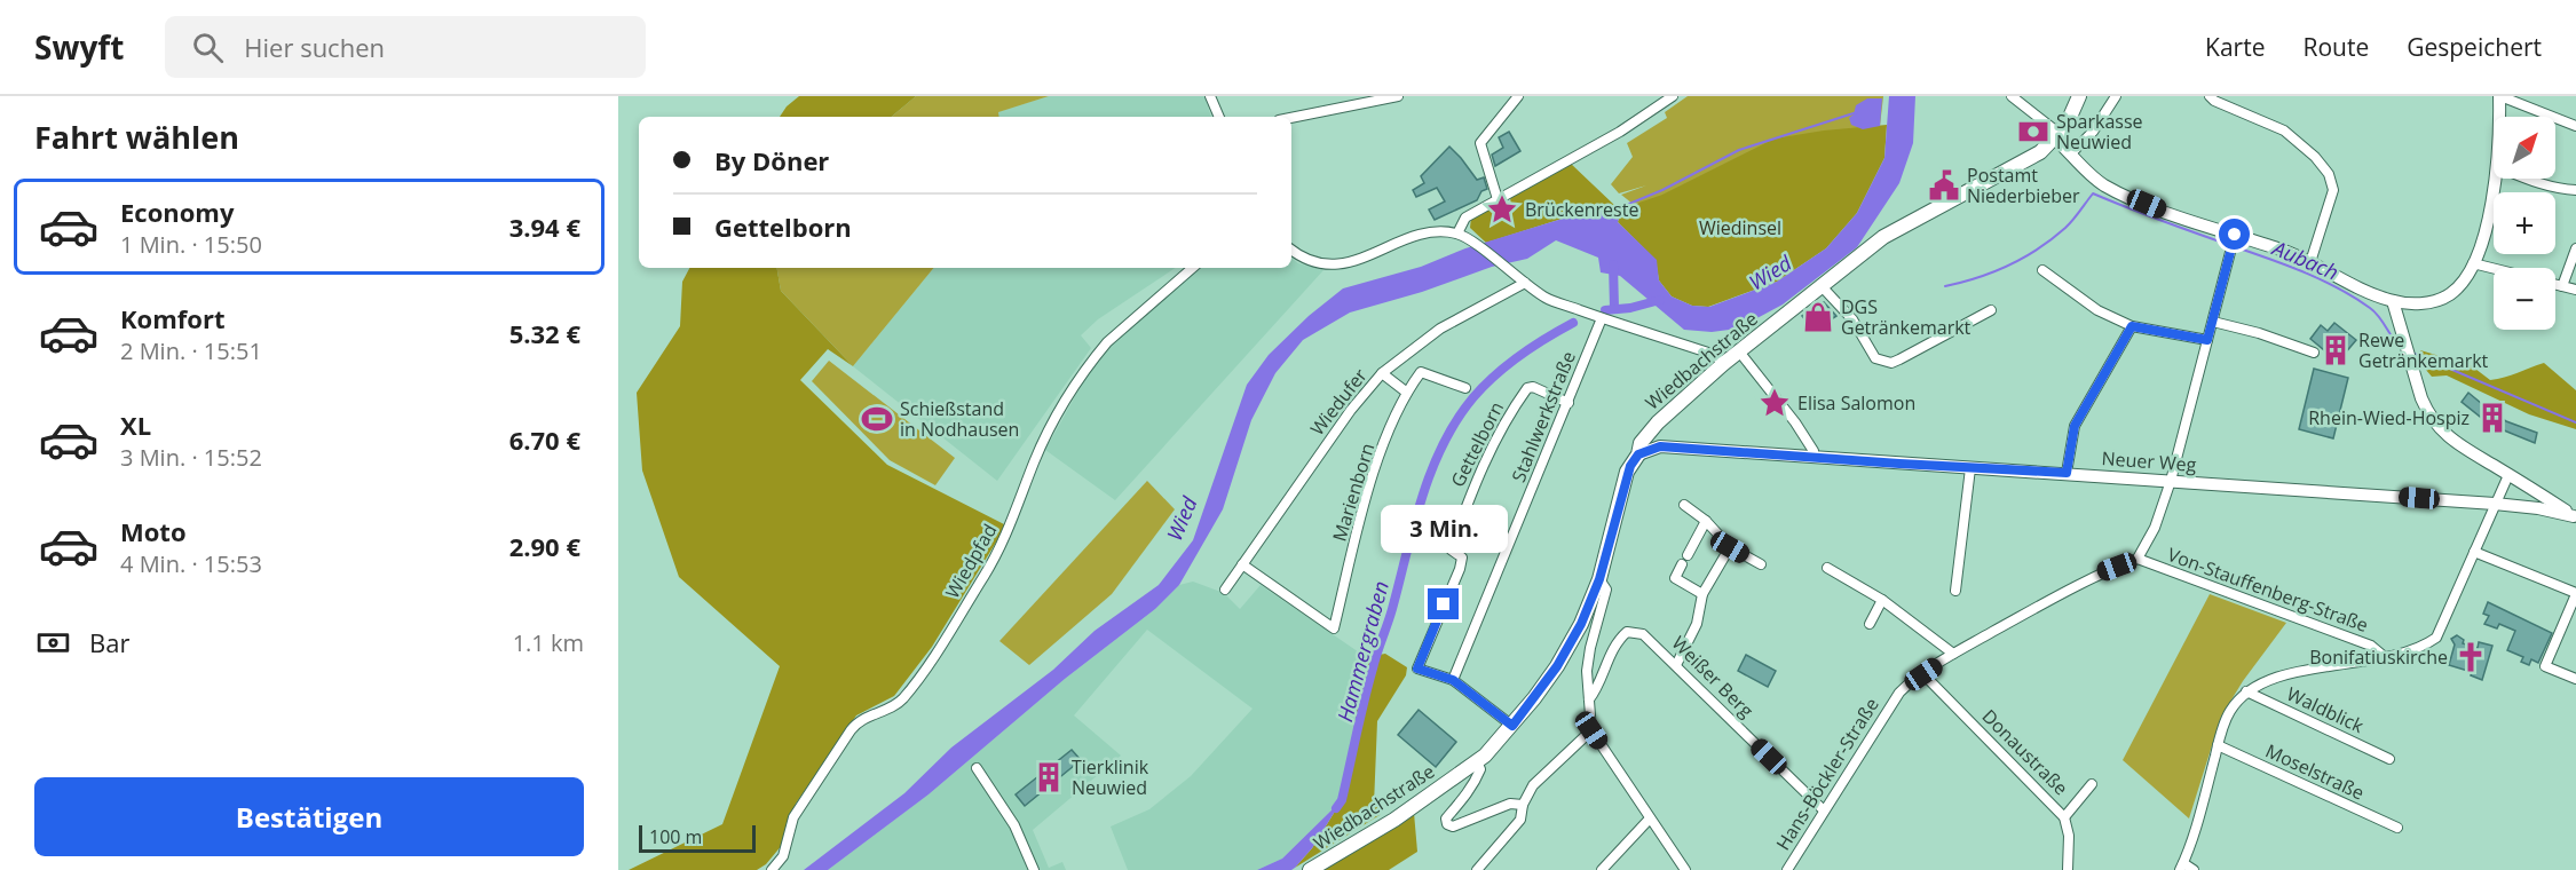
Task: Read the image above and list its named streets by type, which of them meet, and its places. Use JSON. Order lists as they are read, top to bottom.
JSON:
{
  "streets": {
    "main road": ["Wiedbachstraße"],
    "street": [
      "Wiedufer",
      "Stahlwerkstraße",
      "Gettelborn",
      "Neuer Weg",
      "Marienborn",
      "Wiedpfad",
      "Von-Stauffenberg-Straße",
      "Weißer Berg",
      "Waldblick",
      "Donaustraße",
      "Moselstraße",
      "Hans-Böckler-Straße"
    ]
  },
  "crossings": [
    ["Wiedbachstraße", "Neuer Weg"],
    ["Wiedufer", "Marienborn"],
    ["Stahlwerkstraße", "Gettelborn"],
    ["Von-Stauffenberg-Straße", "Hans-Böckler-Straße"],
    ["Weißer Berg", "Hans-Böckler-Straße"],
    ["Donaustraße", "Hans-Böckler-Straße"]
  ],
  "water": ["Aubach", "Wied", "Hammergraben"],
  "parks": ["Wiedinsel"],
  "places": {
    "bank": ["Sparkasse Neuwied"],
    "public building": ["Postamt Niederbieber"],
    "place": ["Brückenreste", "Elisa Salomon"],
    "shop": ["DGS Getränkemarkt"],
    "building": ["Rewe Getränkemarkt", "Rhein-Wied-Hospiz", "Tierklinik Neuwied"],
    "sports": ["Schießstand in Nodhausen"],
    "church": ["Bonifatiuskirche"]
  },
  "scale_bar": "100 m",
  "north": "top right",
  "page": {
    "header": "Swyft",
    "search": "Hier suchen",
    "nav": ["Karte", "Route", "Gespeichert"],
    "heading": "Fahrt wählen",
    "map_buttons": ["+", "−"],
    "banner": ["By Döner", "Gettelborn"],
    "list": [
      {
        "name": "Economy",
        "note": "1 Min. · 15:50",
        "value": "3.94 €"
      },
      {
        "name": "Komfort",
        "note": "2 Min. · 15:51",
        "value": "5.32 €"
      },
      {
        "name": "XL",
        "note": "3 Min. · 15:52",
        "value": "6.70 €"
      },
      {
        "name": "Moto",
        "note": "4 Min. · 15:53",
        "value": "2.90 €"
      }
    ],
    "bubble": "3 Min.",
    "pay": ["Bar", "1.1 km"],
    "buttons": "Bestätigen",
    "scale": "100 m"
  }
}
